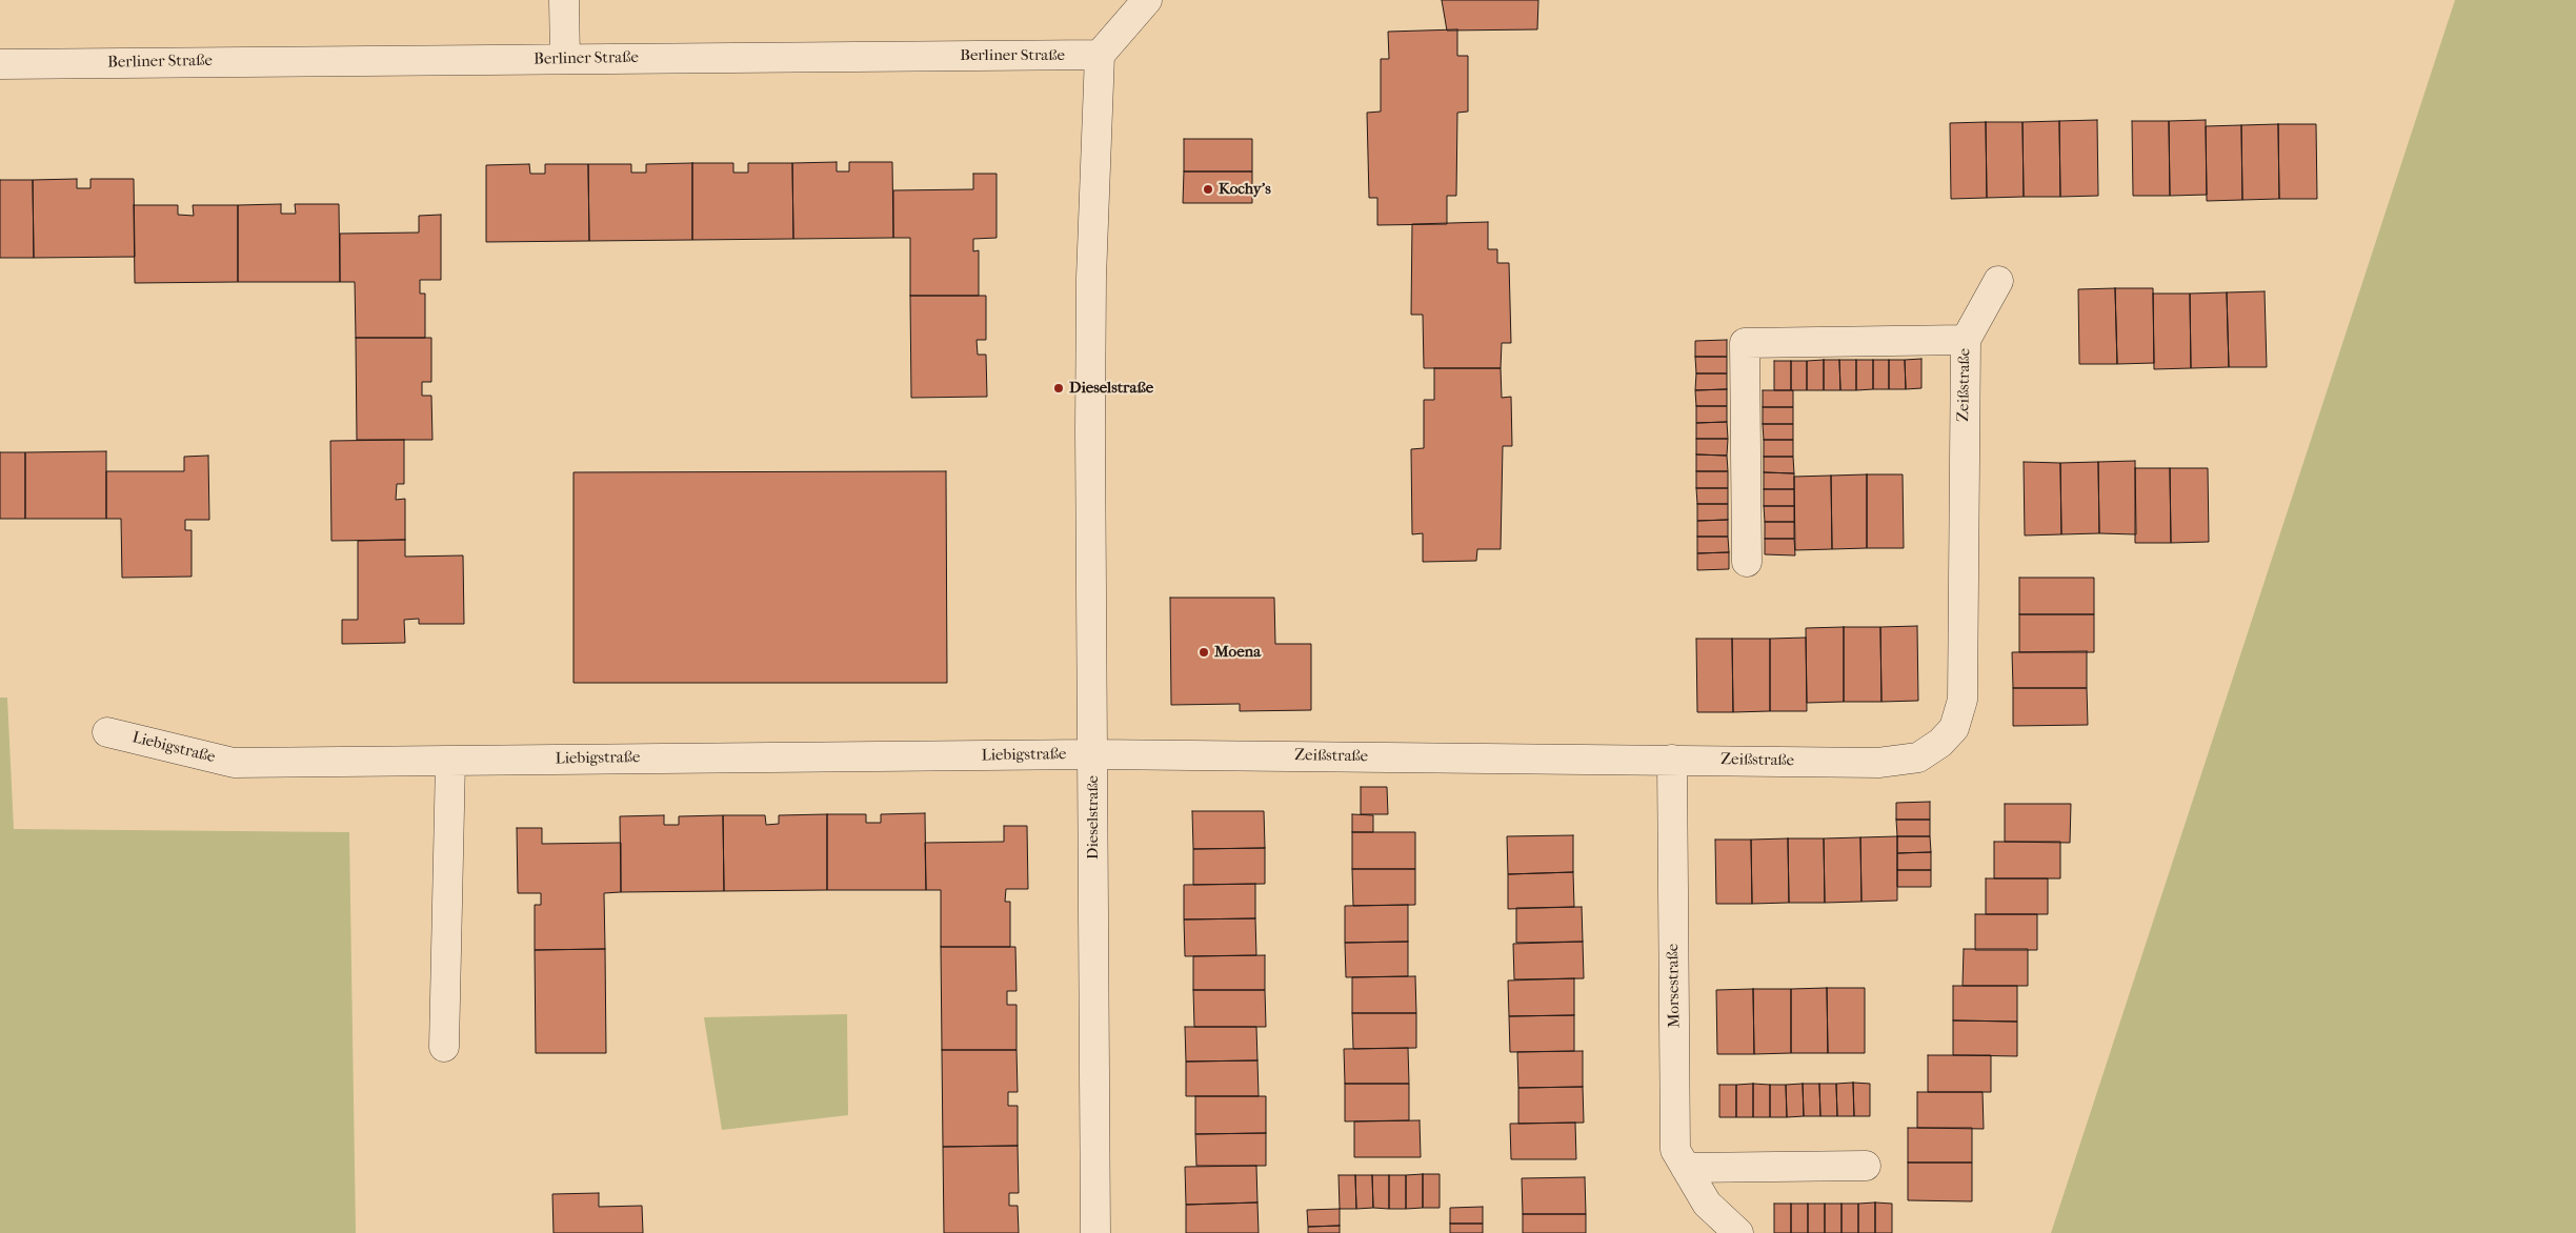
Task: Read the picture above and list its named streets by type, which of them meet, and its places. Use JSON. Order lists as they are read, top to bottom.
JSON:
{
  "streets": {
    "street": [
      "Berliner Straße",
      "Zeißstraße",
      "Liebigstraße",
      "Dieselstraße",
      "Morsestraße"
    ]
  },
  "crossings": [
    ["Berliner Straße", "Dieselstraße"],
    ["Zeißstraße", "Liebigstraße"],
    ["Zeißstraße", "Dieselstraße"],
    ["Zeißstraße", "Morsestraße"],
    ["Liebigstraße", "Dieselstraße"]
  ],
  "places": ["Kochy's", "Dieselstraße", "Moena"]
}
